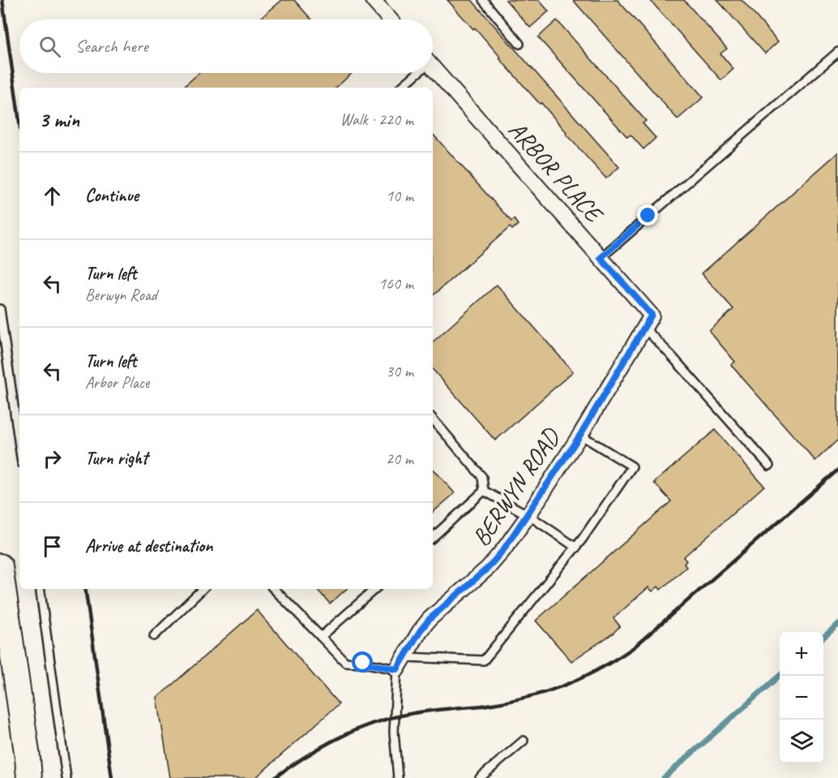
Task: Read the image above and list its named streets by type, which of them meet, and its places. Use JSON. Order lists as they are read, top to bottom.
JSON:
{
  "streets": {
    "street": ["ARBOR PLACE", "BERWYN ROAD"]
  },
  "crossings": [
    ["ARBOR PLACE", "BERWYN ROAD"]
  ],
  "page": {
    "search": "Search here",
    "heading": ["3 min", "Walk · 220 m"],
    "list": [
      ["Continue", "10 m"],
      ["Turn left", "Berwyn Road", "160 m"],
      ["Turn left", "Arbor Place", "30 m"],
      ["Turn right", "20 m"],
      "Arrive at destination"
    ],
    "map_buttons": ["+", "−"]
  }
}
